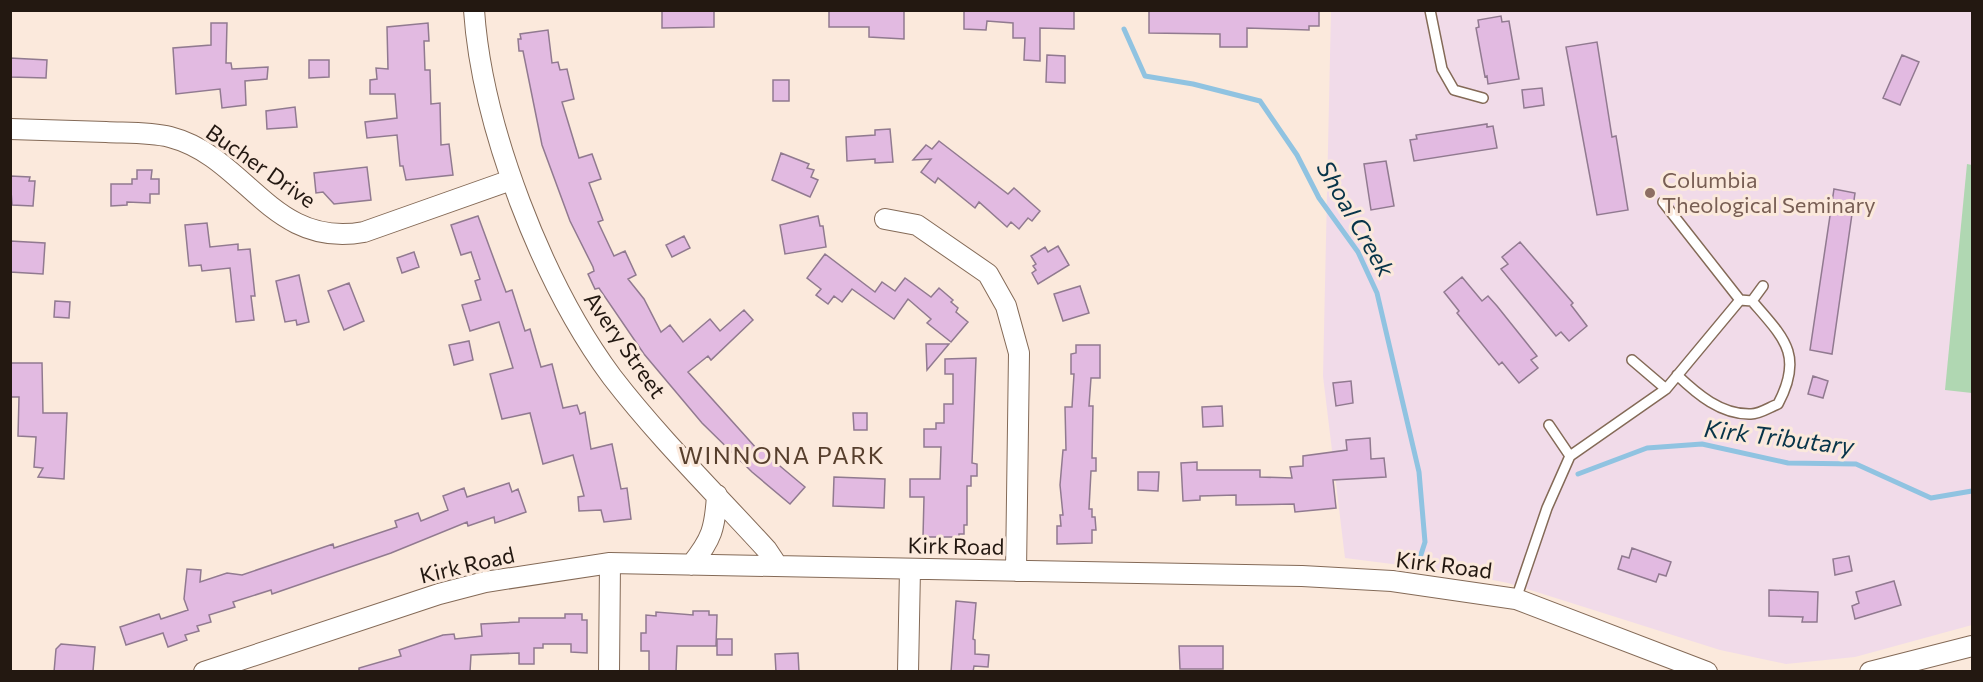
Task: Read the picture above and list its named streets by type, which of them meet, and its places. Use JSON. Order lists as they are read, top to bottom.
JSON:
{
  "streets": {
    "street": ["Bucher Drive", "Avery Street", "Kirk Road"]
  },
  "crossings": [
    ["Bucher Drive", "Avery Street"],
    ["Avery Street", "Kirk Road"]
  ],
  "districts": ["WINNONA PARK"],
  "water": ["Shoal Creek", "Kirk Tributary"],
  "places": ["Columbia Theological Seminary"]
}
